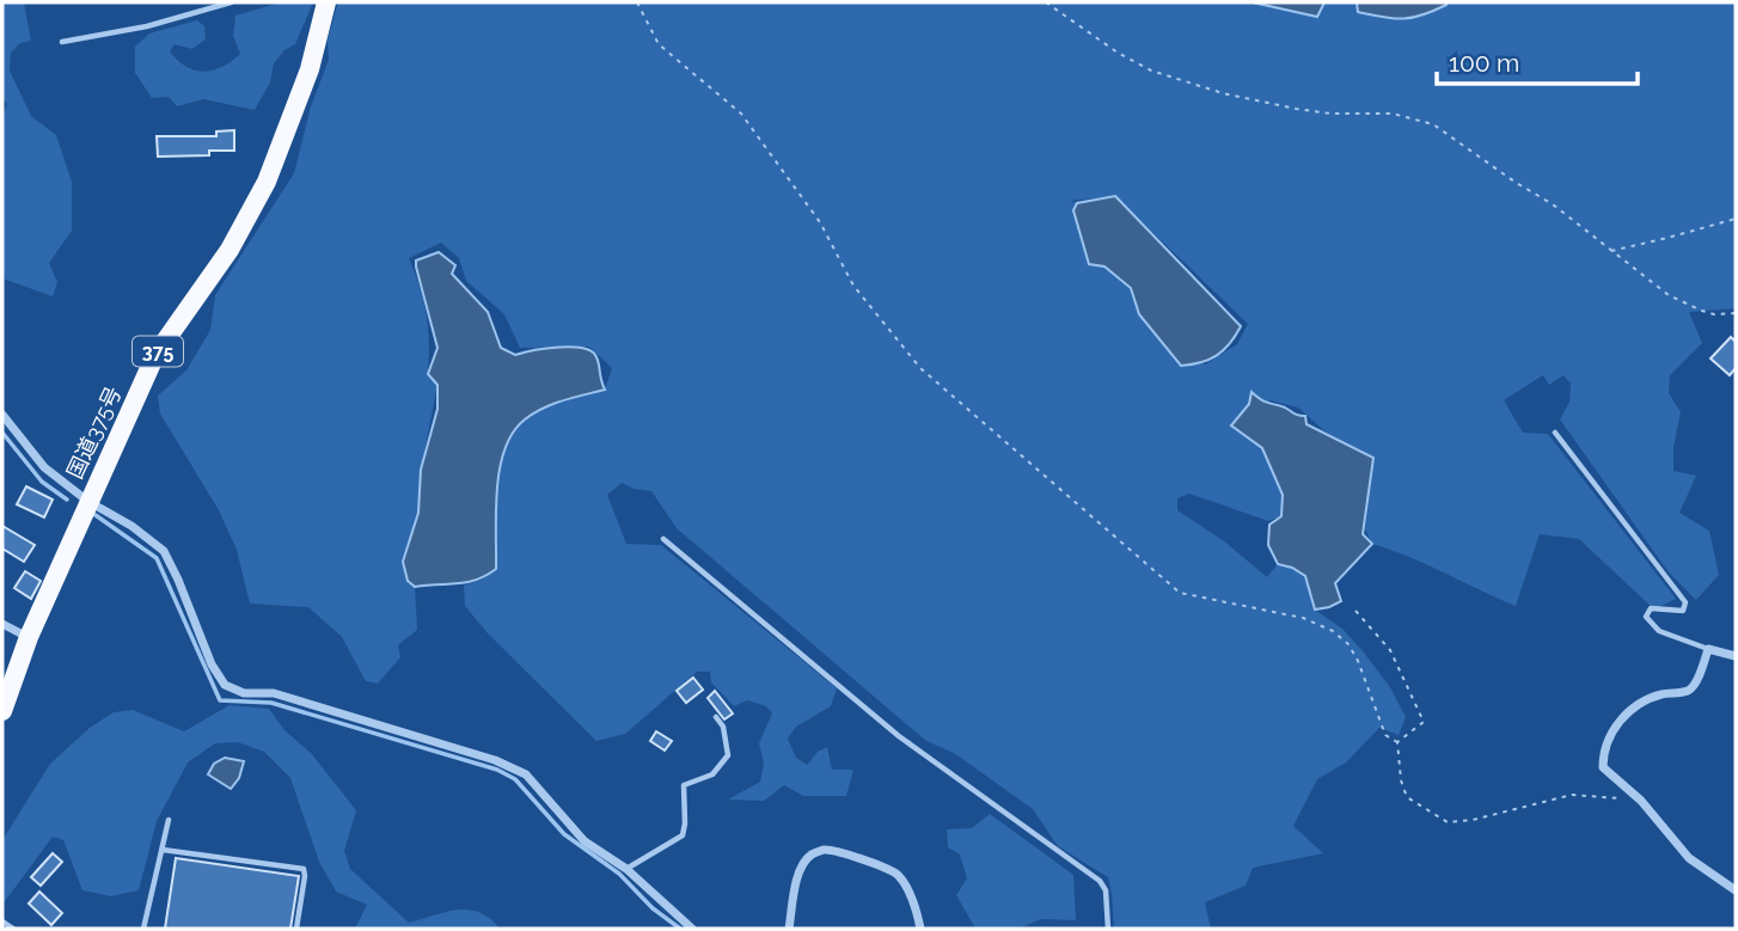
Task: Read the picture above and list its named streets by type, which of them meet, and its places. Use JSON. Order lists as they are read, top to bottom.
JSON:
{
  "streets": {
    "highway": ["375", "国道375号"]
  },
  "scale_bar": "100 m"
}
